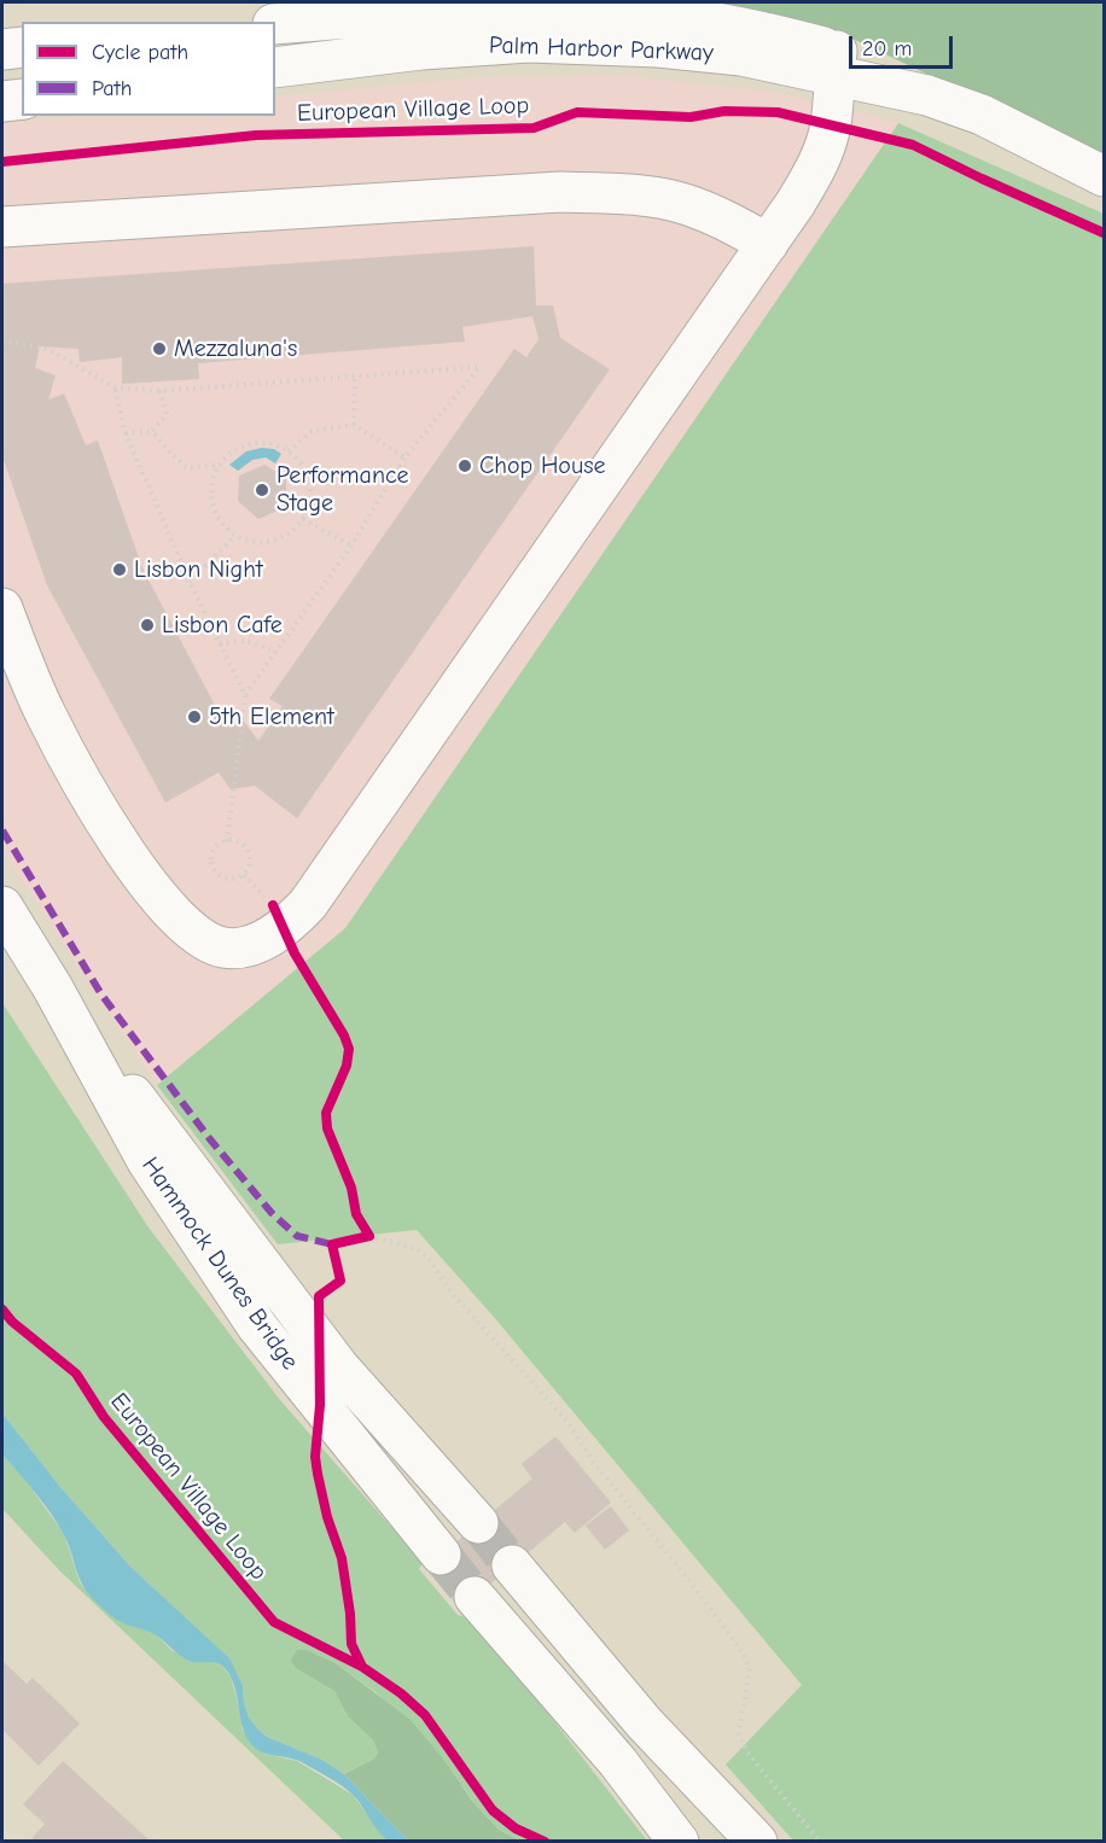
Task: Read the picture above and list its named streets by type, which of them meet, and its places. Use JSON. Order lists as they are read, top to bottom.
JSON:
{
  "streets": {
    "main road": ["Palm Harbor Parkway", "Hammock Dunes Bridge"],
    "cycle path": ["European Village Loop"]
  },
  "places": [
    "Mezzaluna's",
    "Chop House",
    "Performance Stage",
    "Lisbon Night",
    "Lisbon Cafe",
    "5th Element"
  ],
  "legend": ["Cycle path", "Path"],
  "scale_bar": "20 m"
}
